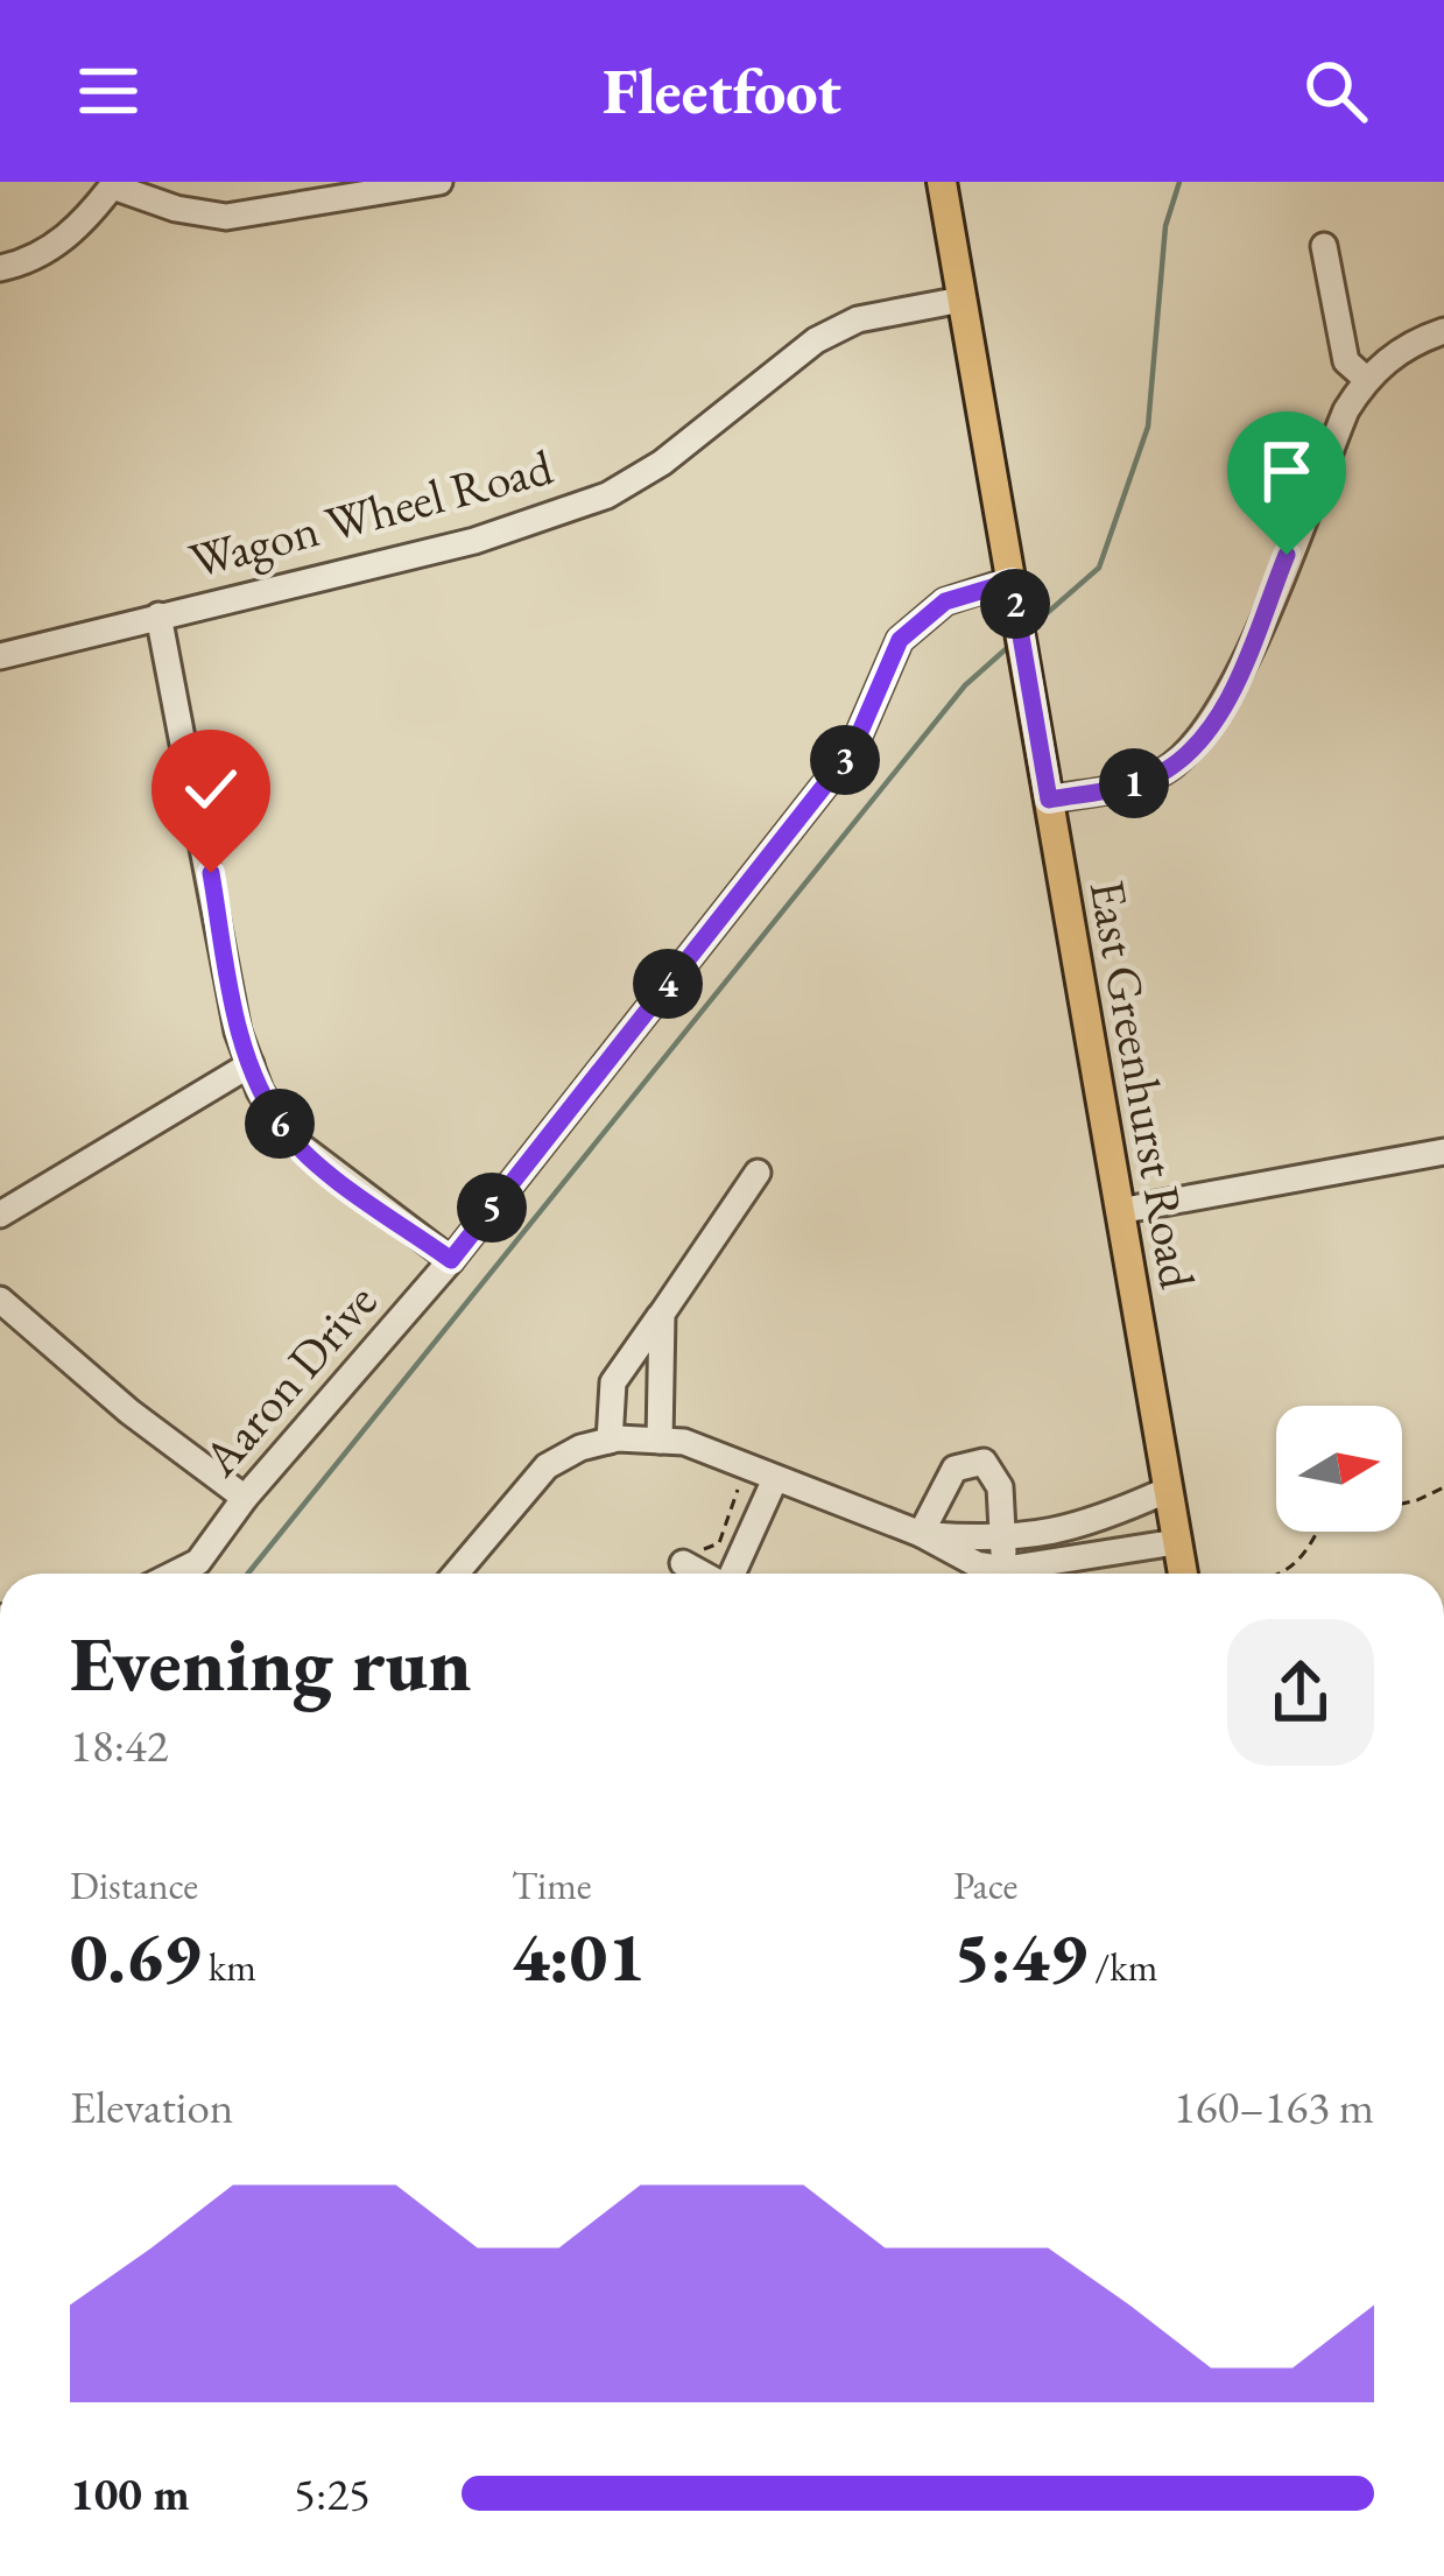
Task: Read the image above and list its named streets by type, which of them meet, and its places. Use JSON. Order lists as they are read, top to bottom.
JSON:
{
  "streets": {
    "main road": ["East Greenhurst Road"],
    "street": ["Wagon Wheel Road", "Aaron Drive"]
  },
  "crossings": [
    ["Wagon Wheel Road", "East Greenhurst Road"],
    ["East Greenhurst Road", "Aaron Drive"]
  ],
  "north": "right",
  "page": {
    "header": "Fleetfoot",
    "pins": [
      "2",
      "3",
      "1",
      "4",
      "6",
      "5"
    ],
    "heading": ["Evening run", "18:42"],
    "stats": [
      ["Distance", "0.69 km"],
      ["Time", "4:01"],
      ["Pace", "5:49 /km"]
    ],
    "chart": ["Elevation", "160–163 m"],
    "list": [
      {
        "name": "100 m",
        "note": "5:25"
      }
    ]
  }
}
